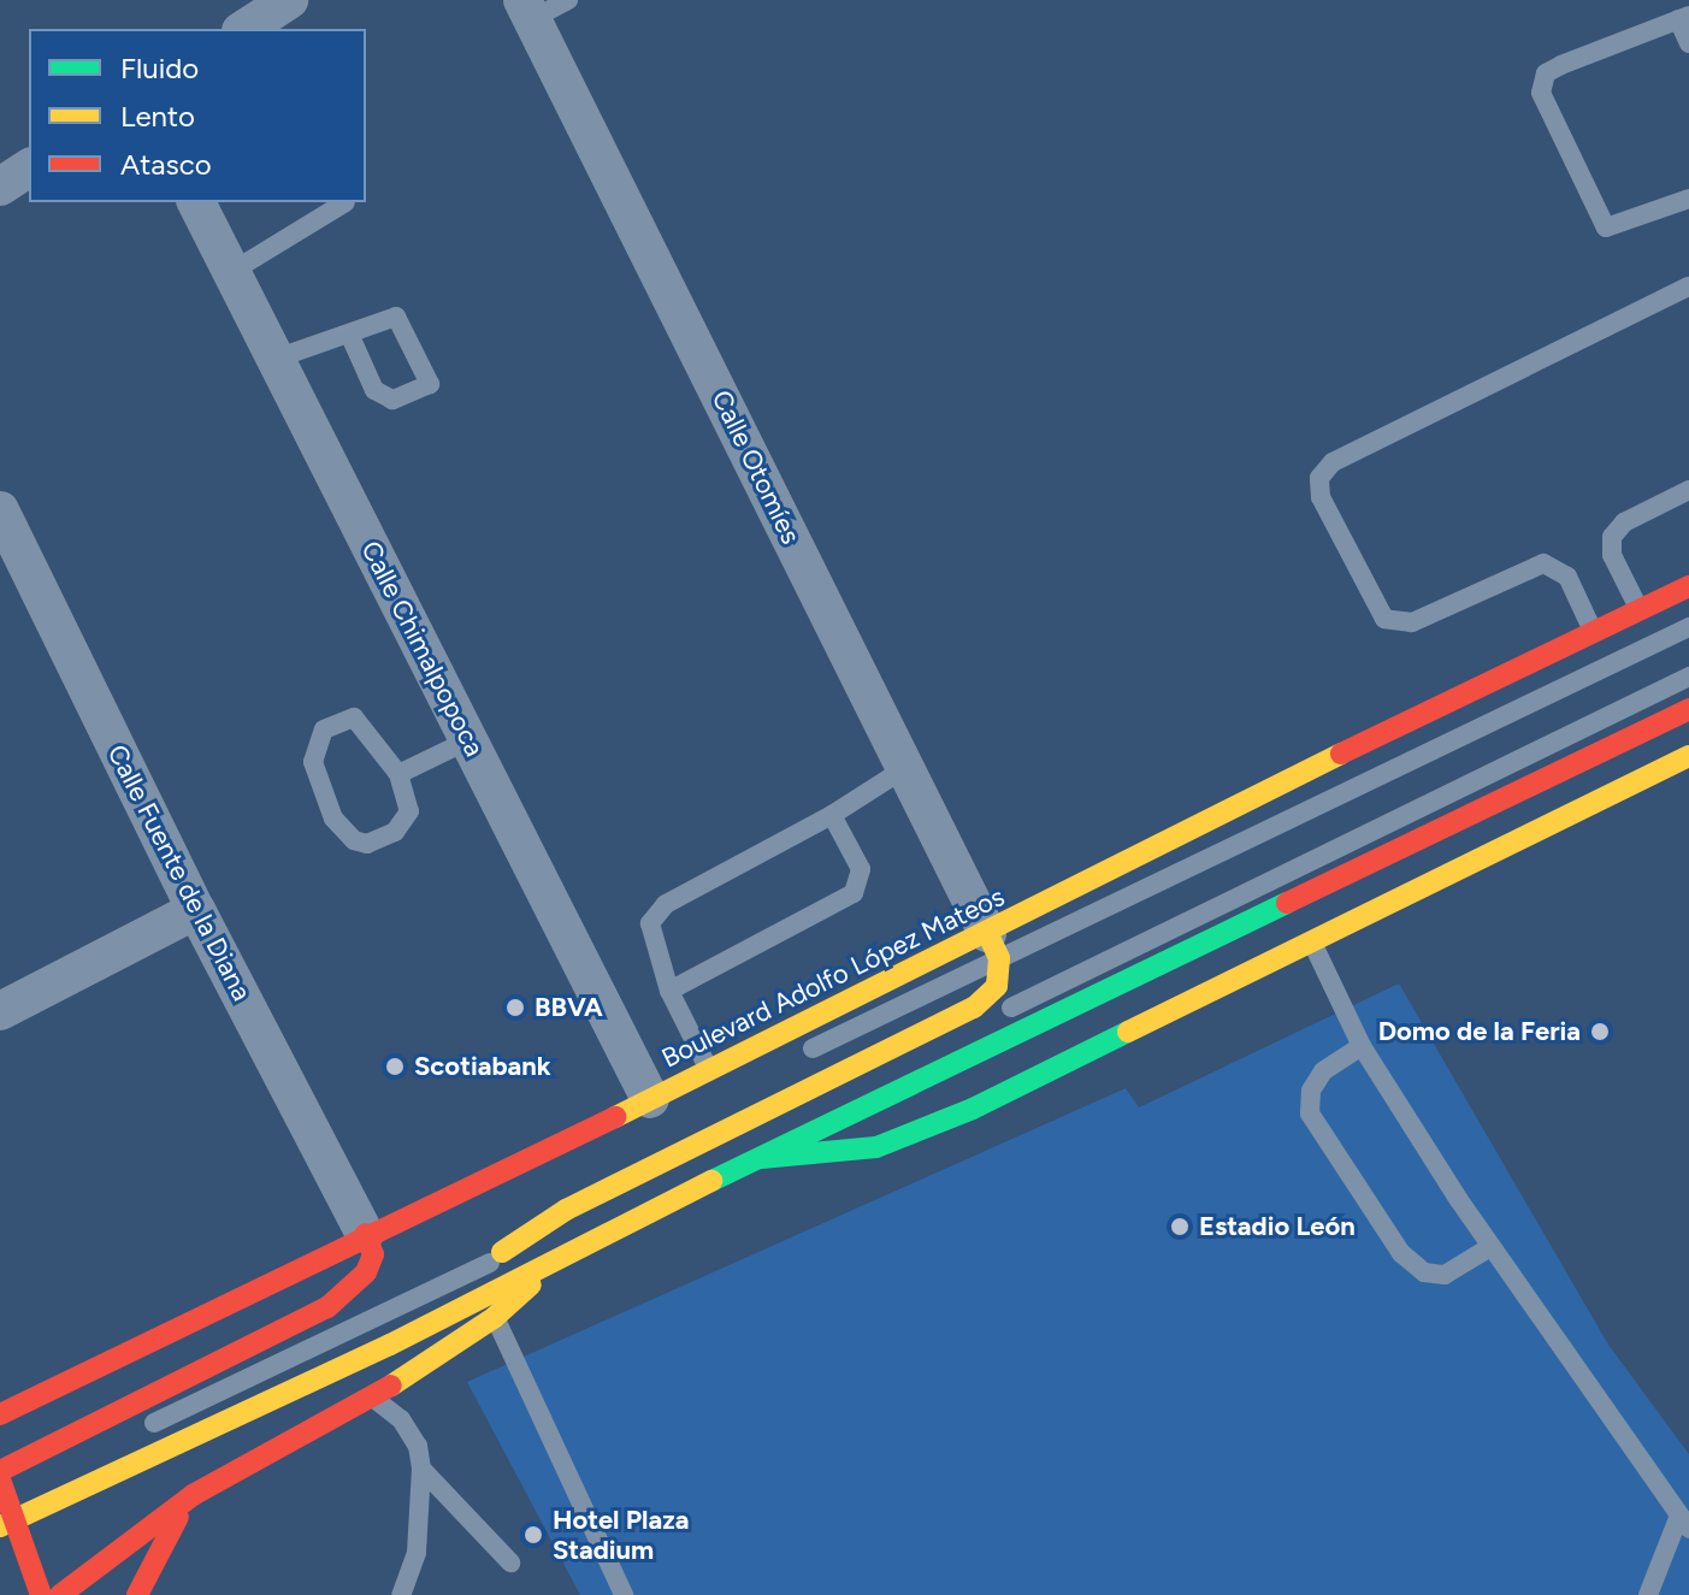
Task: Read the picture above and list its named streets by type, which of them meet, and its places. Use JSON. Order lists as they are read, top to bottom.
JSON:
{
  "streets": {
    "main road": ["Boulevard Adolfo López Mateos"],
    "street": ["Calle Otomíes", "Calle Chimalpopoca", "Calle Fuente de la Diana"]
  },
  "crossings": [
    ["Calle Otomíes", "Boulevard Adolfo López Mateos"],
    ["Calle Chimalpopoca", "Boulevard Adolfo López Mateos"],
    ["Calle Fuente de la Diana", "Boulevard Adolfo López Mateos"]
  ],
  "places": [
    "BBVA",
    "Domo de la Feria",
    "Scotiabank",
    "Estadio León",
    "Hotel Plaza Stadium"
  ],
  "legend": ["Fluido", "Lento", "Atasco"]
}
